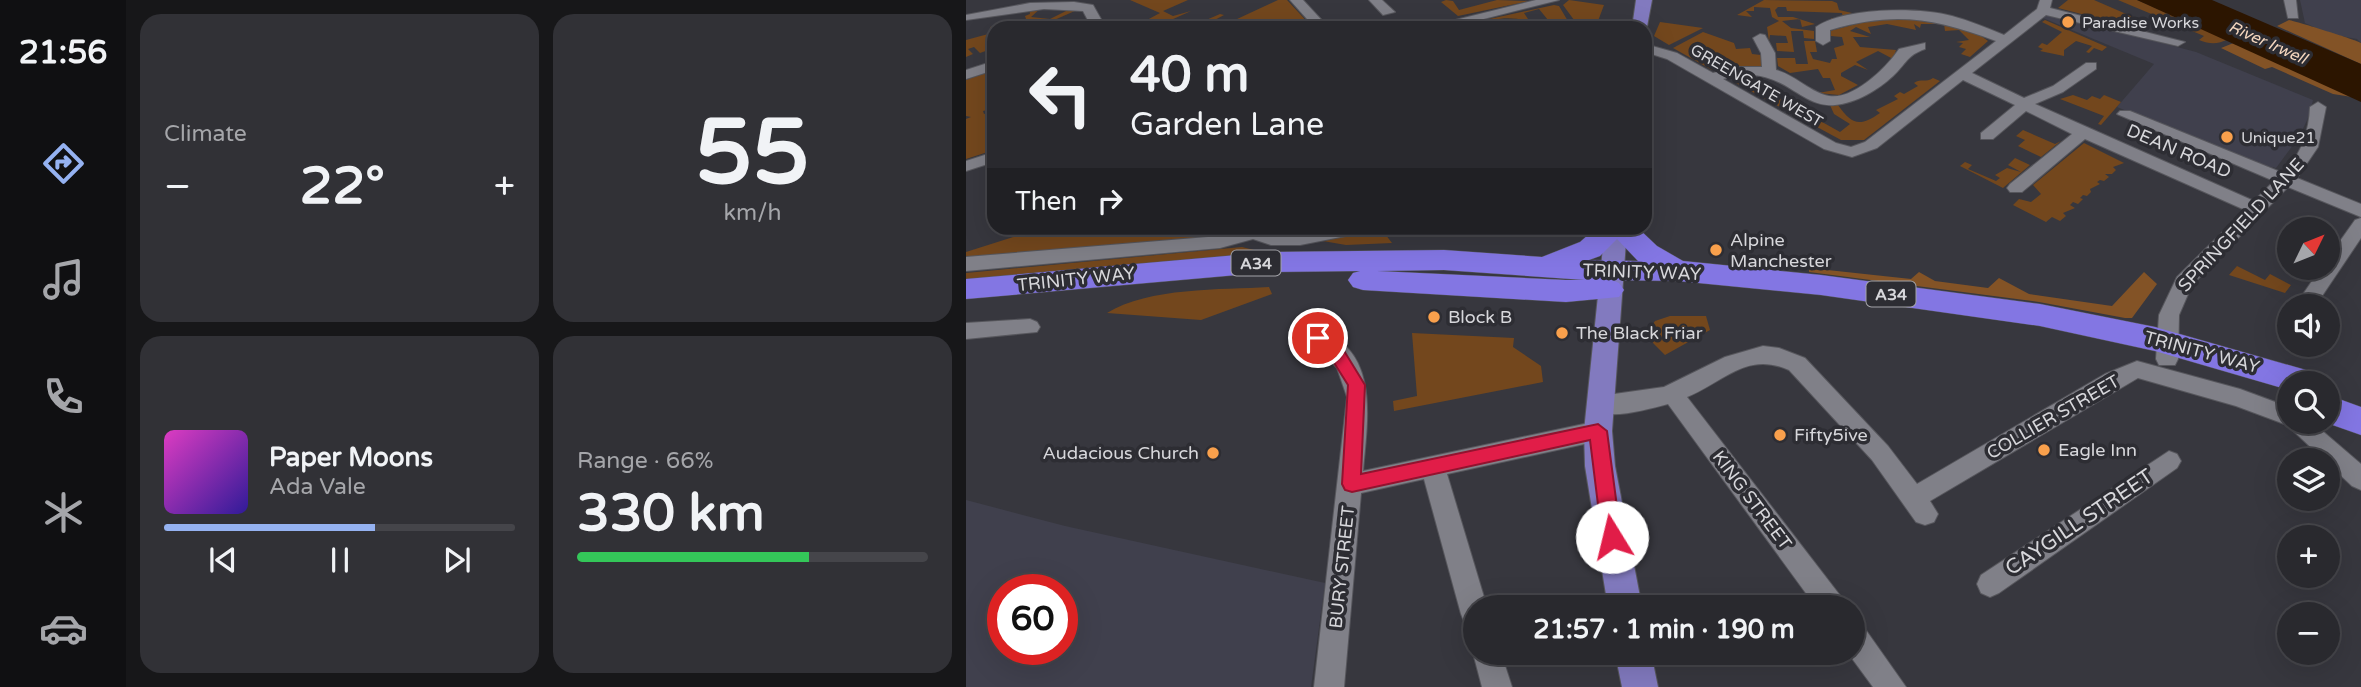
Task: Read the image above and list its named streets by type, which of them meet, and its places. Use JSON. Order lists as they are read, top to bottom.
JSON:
{
  "streets": {
    "highway": ["A34", "TRINITY WAY"],
    "street": [
      "GREENGATE WEST",
      "DEAN ROAD",
      "SPRINGFIELD LANE",
      "COLLIER STREET",
      "KING STREET",
      "CAYGILL STREET",
      "BURY STREET"
    ]
  },
  "crossings": [
    ["GREENGATE WEST", "DEAN ROAD"],
    ["DEAN ROAD", "SPRINGFIELD LANE"],
    ["SPRINGFIELD LANE", "TRINITY WAY"],
    ["COLLIER STREET", "KING STREET"]
  ],
  "water": ["River Irwell"],
  "places": [
    "Paradise Works",
    "Unique21",
    "Alpine Manchester",
    "Block B",
    "The Black Friar",
    "Fifty5ive",
    "Eagle Inn",
    "Audacious Church"
  ],
  "north": "top right",
  "page": {
    "tabs": "21:56",
    "tile": [
      "Climate",
      ["55", "km/h"],
      ["Range · 66%", "330 km"]
    ],
    "turn": ["40 m", "Garden Lane"],
    "heat": ["−", "22°", "+"],
    "then": "Then",
    "map_buttons": ["+", "−"],
    "song": ["Paper Moons", "Ada Vale"],
    "limit": "60",
    "trip": "21:57 · 1 min · 190 m"
  }
}
